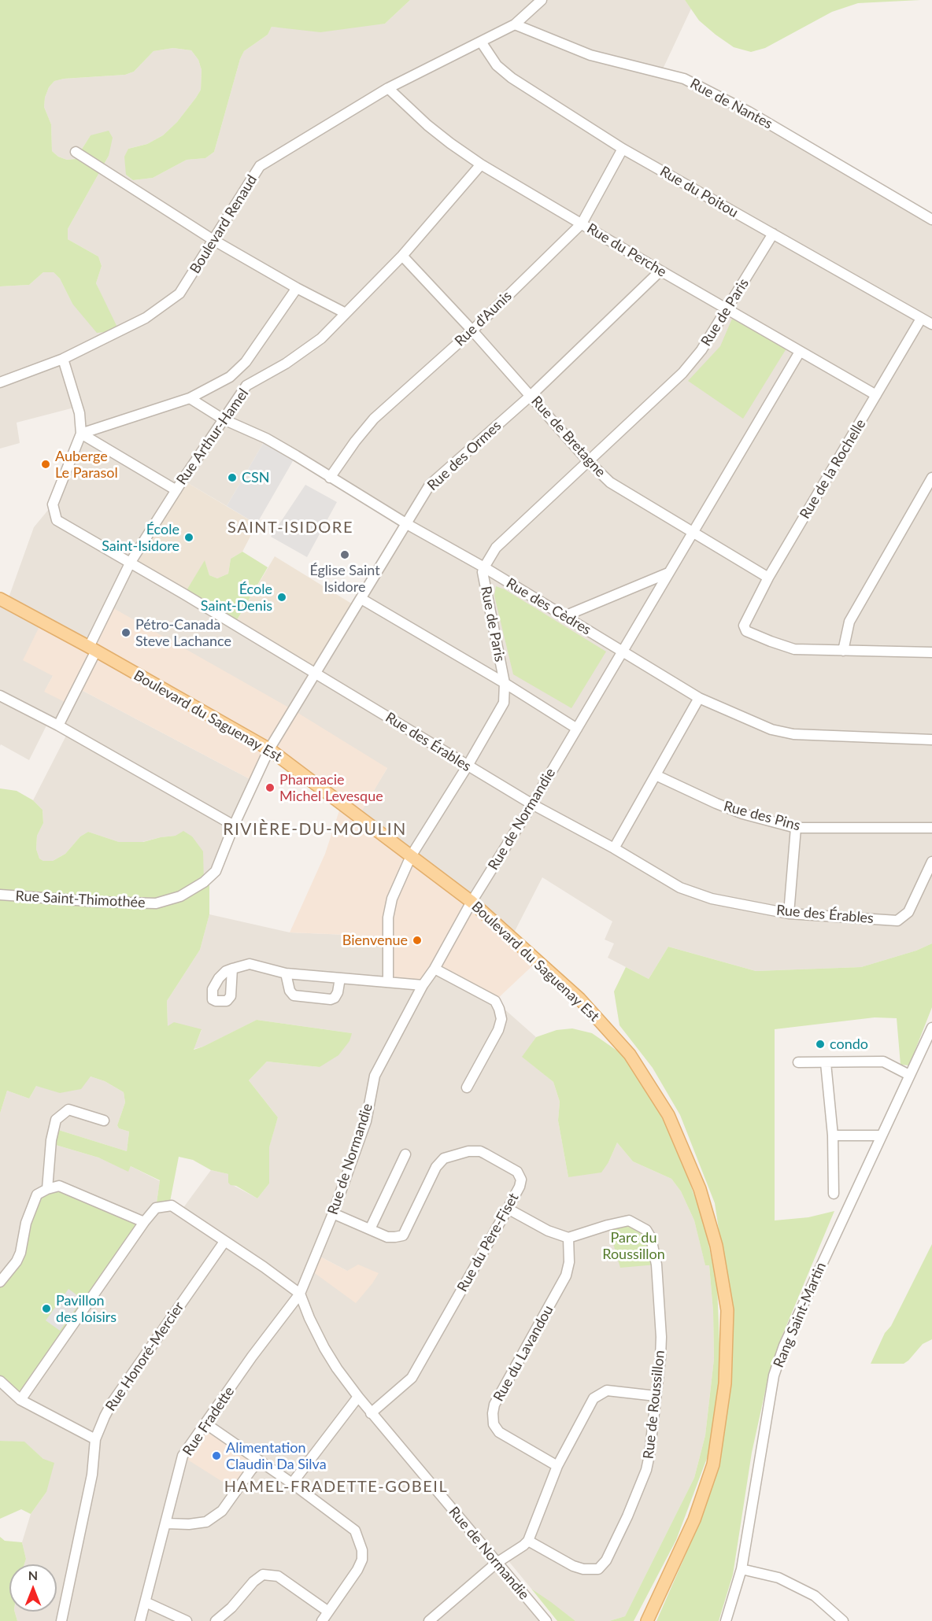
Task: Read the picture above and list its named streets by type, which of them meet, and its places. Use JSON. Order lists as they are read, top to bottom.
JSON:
{
  "streets": {
    "main road": ["Boulevard du Saguenay Est"],
    "street": [
      "Rue de Nantes",
      "Rue du Poitou",
      "Boulevard Renaud",
      "Rue du Perche",
      "Rue de Paris",
      "Rue d'Aunis",
      "Rue Arthur-Hamel",
      "Rue de Bretagne",
      "Rue des Ormes",
      "Rue de la Rochelle",
      "Rue des Cèdres",
      "Rue des Érables",
      "Rue des Pins",
      "Rue de Normandie",
      "Rue Saint-Thimothée",
      "Rue du Père-Fiset",
      "Rang Saint-Martin",
      "Rue du Lavandou",
      "Rue Honoré-Mercier",
      "Rue de Roussillon",
      "Rue Fradette"
    ]
  },
  "crossings": [
    ["Rue de Nantes", "Boulevard Renaud"],
    ["Rue du Poitou", "Boulevard Renaud"],
    ["Rue du Poitou", "Rue de Paris"],
    ["Rue du Poitou", "Rue d'Aunis"],
    ["Rue du Poitou", "Rue de la Rochelle"],
    ["Boulevard Renaud", "Rue du Perche"],
    ["Rue du Perche", "Rue de Paris"],
    ["Rue du Perche", "Rue d'Aunis"],
    ["Rue du Perche", "Rue Arthur-Hamel"],
    ["Rue du Perche", "Rue des Ormes"],
    ["Rue du Perche", "Rue de la Rochelle"],
    ["Rue du Perche", "Rue de Normandie"],
    ["Rue de Paris", "Rue de Bretagne"],
    ["Rue de Paris", "Rue des Cèdres"],
    ["Rue de Paris", "Boulevard du Saguenay Est"],
    ["Rue de Paris", "Rue des Érables"],
    ["Rue d'Aunis", "Rue de Bretagne"],
    ["Rue d'Aunis", "Rue des Cèdres"],
    ["Rue Arthur-Hamel", "Rue de Bretagne"],
    ["Rue Arthur-Hamel", "Rue des Cèdres"],
    ["Rue Arthur-Hamel", "Boulevard du Saguenay Est"],
    ["Rue Arthur-Hamel", "Rue des Érables"],
    ["Rue de Bretagne", "Rue des Ormes"],
    ["Rue de Bretagne", "Rue de la Rochelle"],
    ["Rue de Bretagne", "Rue de Normandie"],
    ["Rue des Ormes", "Rue des Cèdres"],
    ["Rue des Ormes", "Boulevard du Saguenay Est"],
    ["Rue des Ormes", "Rue des Érables"],
    ["Rue des Ormes", "Rue Saint-Thimothée"],
    ["Rue des Cèdres", "Rue de Normandie"],
    ["Boulevard du Saguenay Est", "Rue de Normandie"],
    ["Boulevard du Saguenay Est", "Rue Saint-Thimothée"],
    ["Rue des Érables", "Rue de Normandie"],
    ["Rue de Normandie", "Rue du Père-Fiset"],
    ["Rue de Normandie", "Rue Fradette"],
    ["Rue du Lavandou", "Rue de Roussillon"]
  ],
  "districts": ["SAINT-ISIDORE", "RIVIÈRE-DU-MOULIN", "HAMEL-FRADETTE-GOBEIL"],
  "parks": ["Parc du Roussillon"],
  "places": [
    "Auberge Le Parasol",
    "CSN",
    "École Saint-Isidore",
    "Église Saint Isidore",
    "École Saint-Denis",
    "Pétro-Canada Steve Lachance",
    "Pharmacie Michel Levesque",
    "Bienvenue",
    "condo",
    "Pavillon des loisirs",
    "Alimentation Claudin Da Silva"
  ],
  "north": "top"
}
